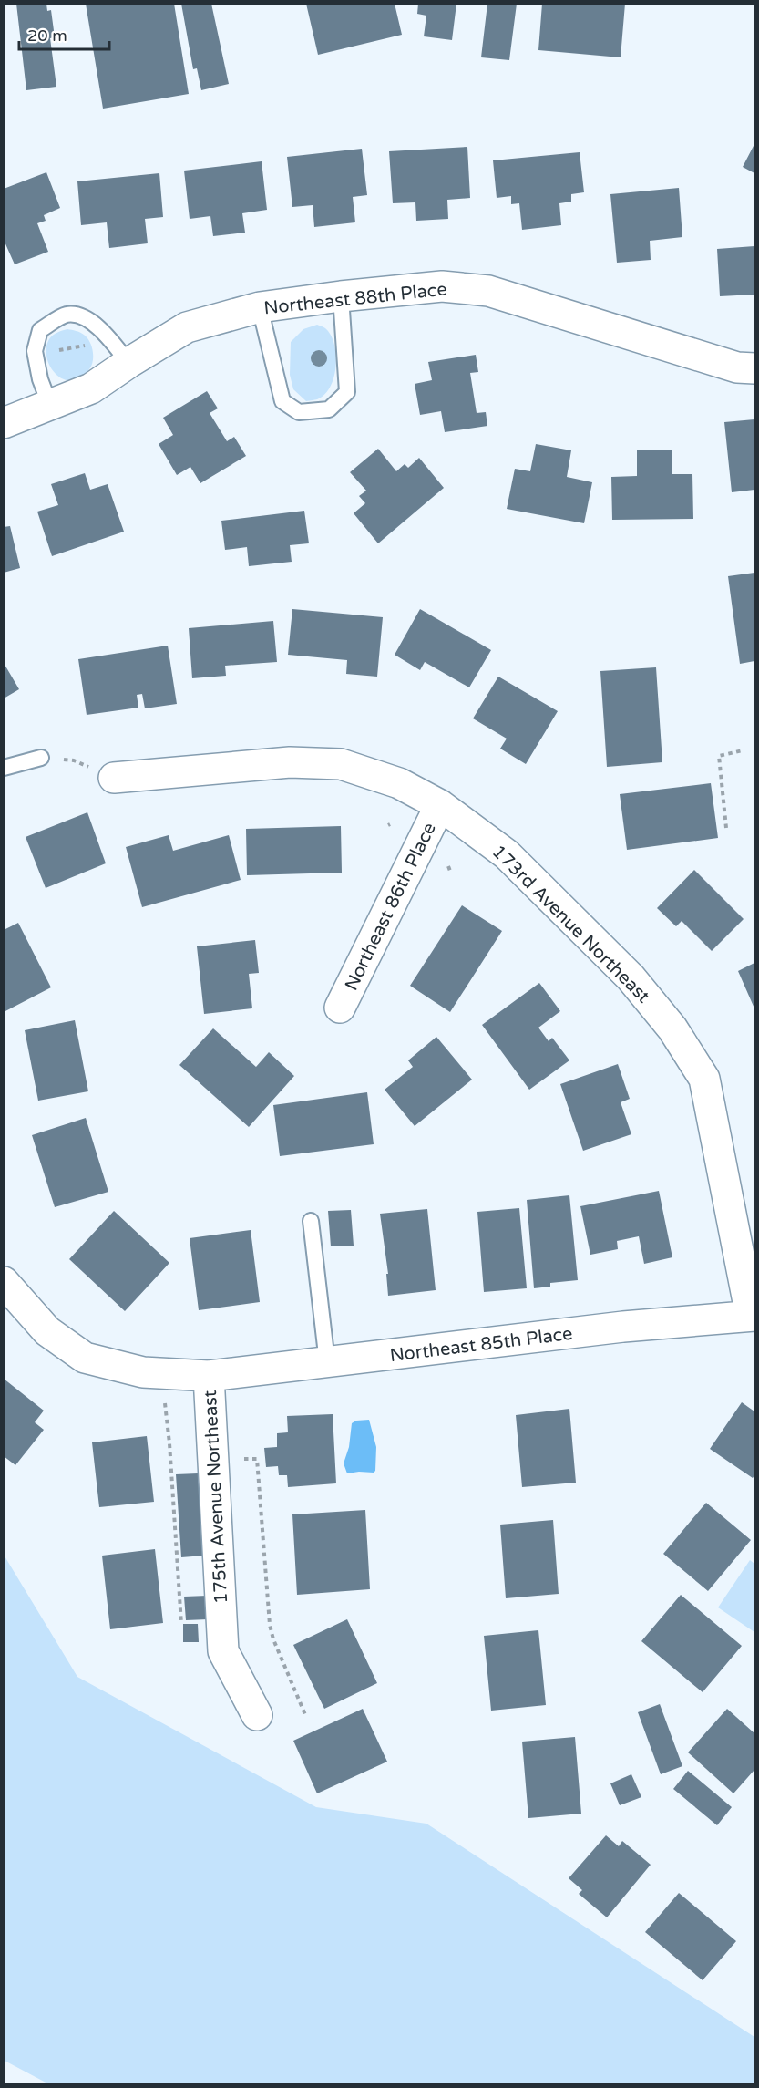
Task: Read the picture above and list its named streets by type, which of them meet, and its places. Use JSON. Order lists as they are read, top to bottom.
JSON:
{
  "streets": {
    "street": [
      "Northeast 88th Place",
      "Northeast 86th Place",
      "173rd Avenue Northeast",
      "Northeast 85th Place",
      "175th Avenue Northeast"
    ]
  },
  "crossings": [
    ["Northeast 86th Place", "173rd Avenue Northeast"],
    ["173rd Avenue Northeast", "Northeast 85th Place"],
    ["Northeast 85th Place", "175th Avenue Northeast"]
  ],
  "scale_bar": "20 m"
}
